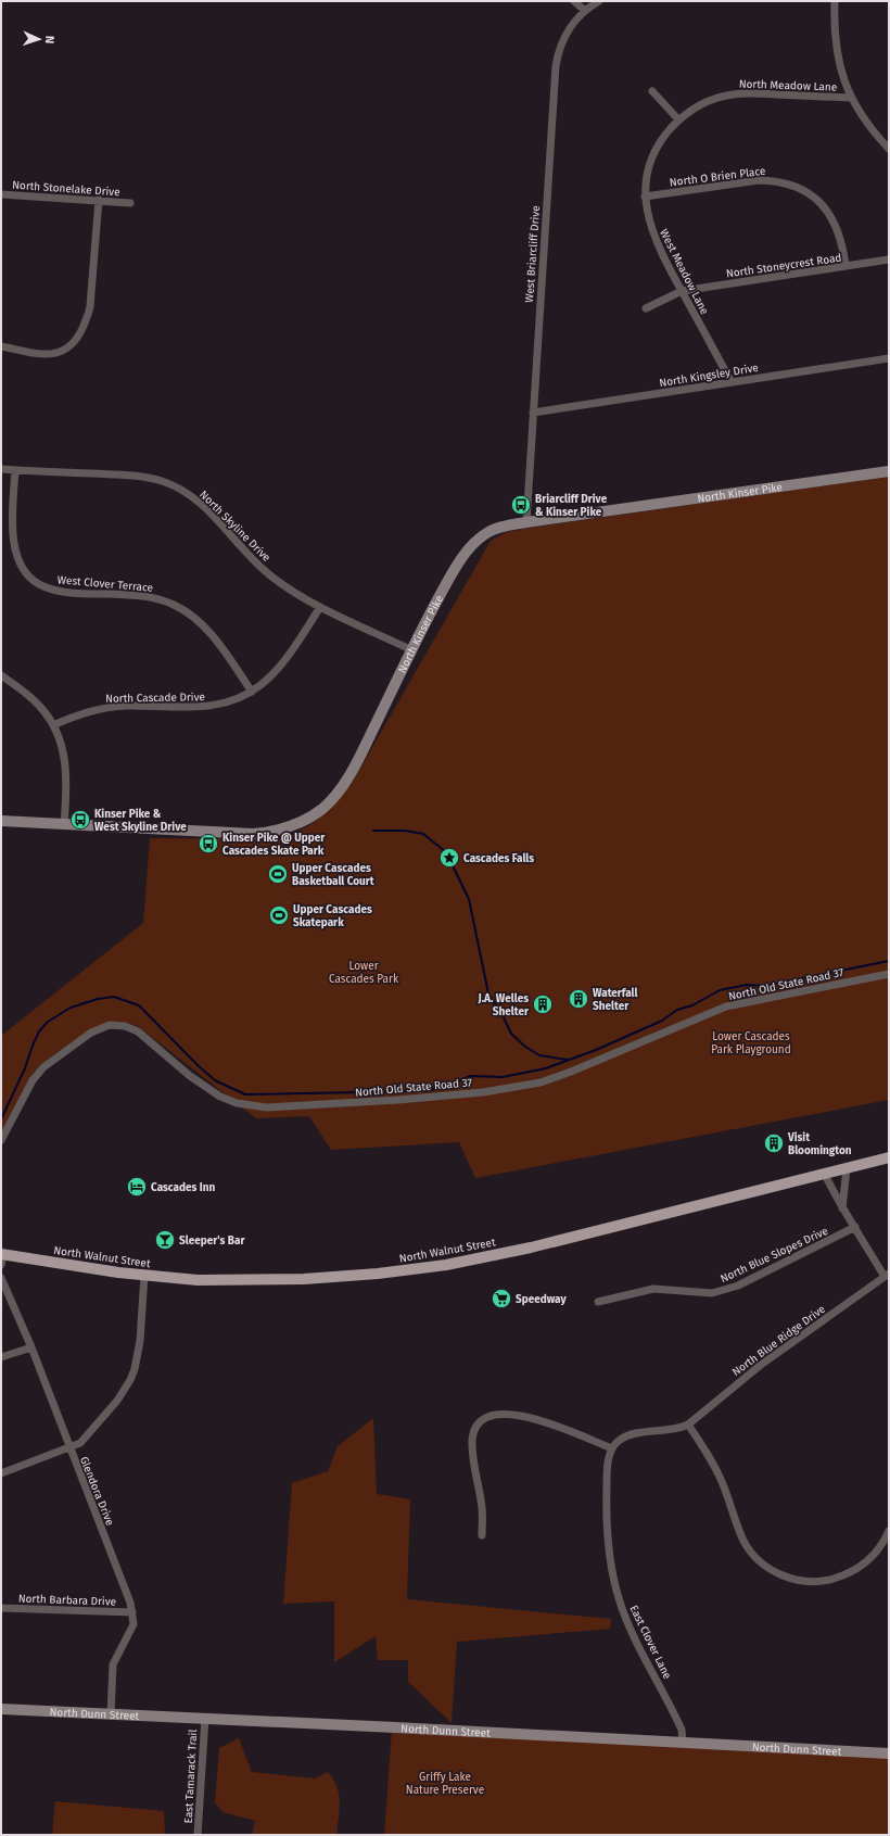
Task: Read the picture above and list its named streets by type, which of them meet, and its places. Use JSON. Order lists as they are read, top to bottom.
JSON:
{
  "streets": {
    "main road": ["North Walnut Street"],
    "street": [
      "North Meadow Lane",
      "North O Brien Place",
      "North Stonelake Drive",
      "West Briarcliff Drive",
      "North Stoneycrest Road",
      "West Meadow Lane",
      "North Kingsley Drive",
      "North Kinser Pike",
      "North Skyline Drive",
      "West Clover Terrace",
      "North Cascade Drive",
      "North Old State Road 37",
      "North Blue Slopes Drive",
      "North Blue Ridge Drive",
      "Glendora Drive",
      "North Barbara Drive",
      "East Clover Lane",
      "North Dunn Street",
      "East Tamarack Trail"
    ]
  },
  "crossings": [
    ["North Meadow Lane", "West Meadow Lane"],
    ["North O Brien Place", "North Stoneycrest Road"],
    ["North O Brien Place", "West Meadow Lane"],
    ["West Briarcliff Drive", "North Kingsley Drive"],
    ["West Briarcliff Drive", "North Kinser Pike"],
    ["North Stoneycrest Road", "West Meadow Lane"],
    ["West Meadow Lane", "North Kingsley Drive"],
    ["North Kinser Pike", "North Skyline Drive"],
    ["North Skyline Drive", "West Clover Terrace"],
    ["North Skyline Drive", "North Cascade Drive"],
    ["West Clover Terrace", "North Cascade Drive"],
    ["Glendora Drive", "North Barbara Drive"],
    ["Glendora Drive", "North Dunn Street"],
    ["East Clover Lane", "North Dunn Street"],
    ["North Dunn Street", "East Tamarack Trail"]
  ],
  "parks": ["Lower Cascades Park", "Lower Cascades Park Playground", "Griffy Lake Nature Preserve"],
  "places": {
    "bus stop": ["Briarcliff Drive & Kinser Pike", "Kinser Pike & West Skyline Drive", "Kinser Pike @ Upper Cascades Skate Park"],
    "place": ["Cascades Falls"],
    "sports": ["Upper Cascades Basketball Court", "Upper Cascades Skatepark"],
    "building": ["Waterfall Shelter", "J.A. Welles Shelter", "Visit Bloomington"],
    "hotel": ["Cascades Inn"],
    "bar": ["Sleeper's Bar"],
    "supermarket": ["Speedway"]
  },
  "north": "right"
}
